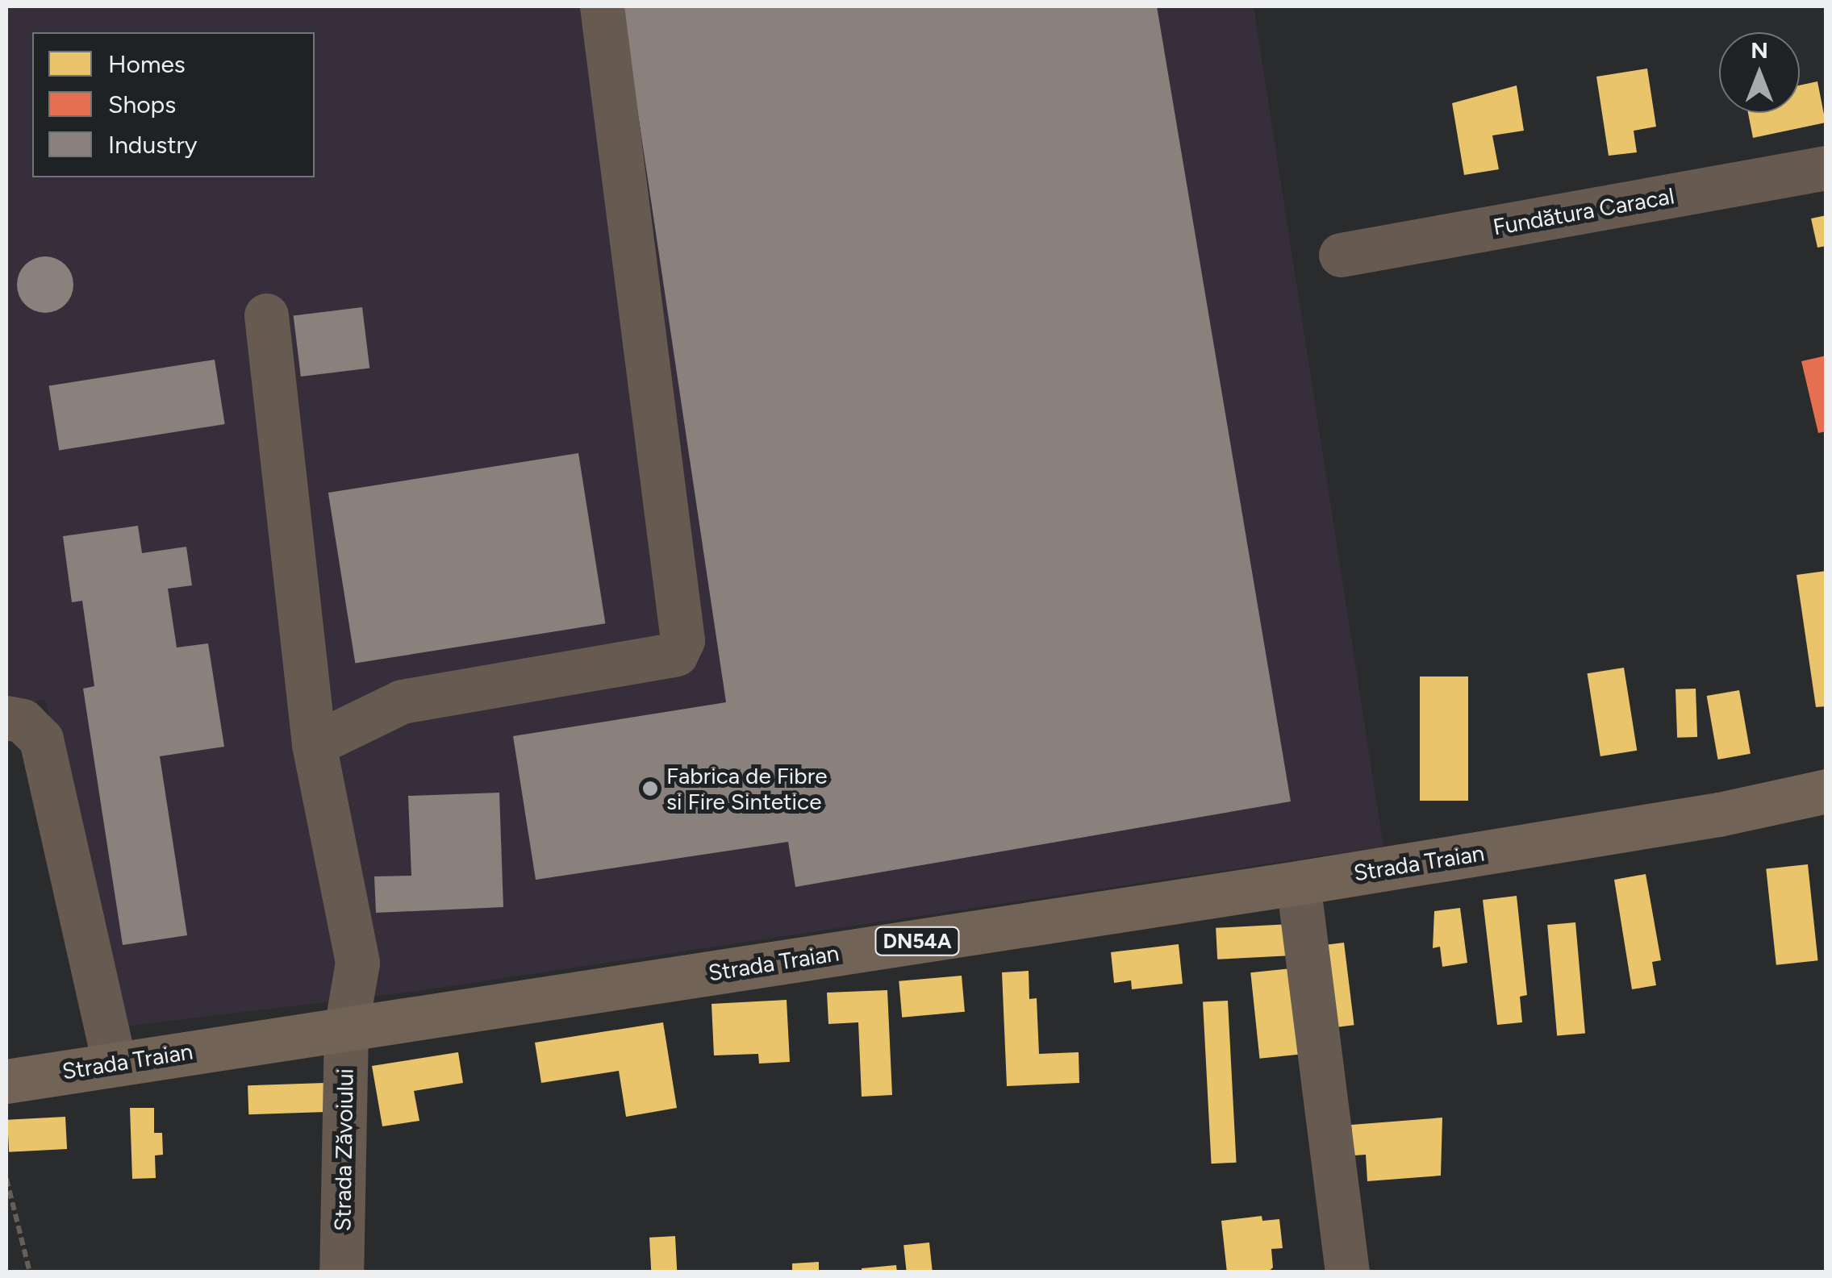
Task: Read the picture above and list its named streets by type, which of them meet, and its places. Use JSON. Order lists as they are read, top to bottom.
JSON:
{
  "streets": {
    "main road": ["Strada Traian", "DN54A"],
    "street": ["Fundătura Caracal", "Strada Zăvoiului"]
  },
  "crossings": [
    ["Strada Traian", "Strada Zăvoiului"]
  ],
  "places": ["Fabrica de Fibre si Fire Sintetice"],
  "legend": ["Homes", "Shops", "Industry"],
  "north": "top"
}
